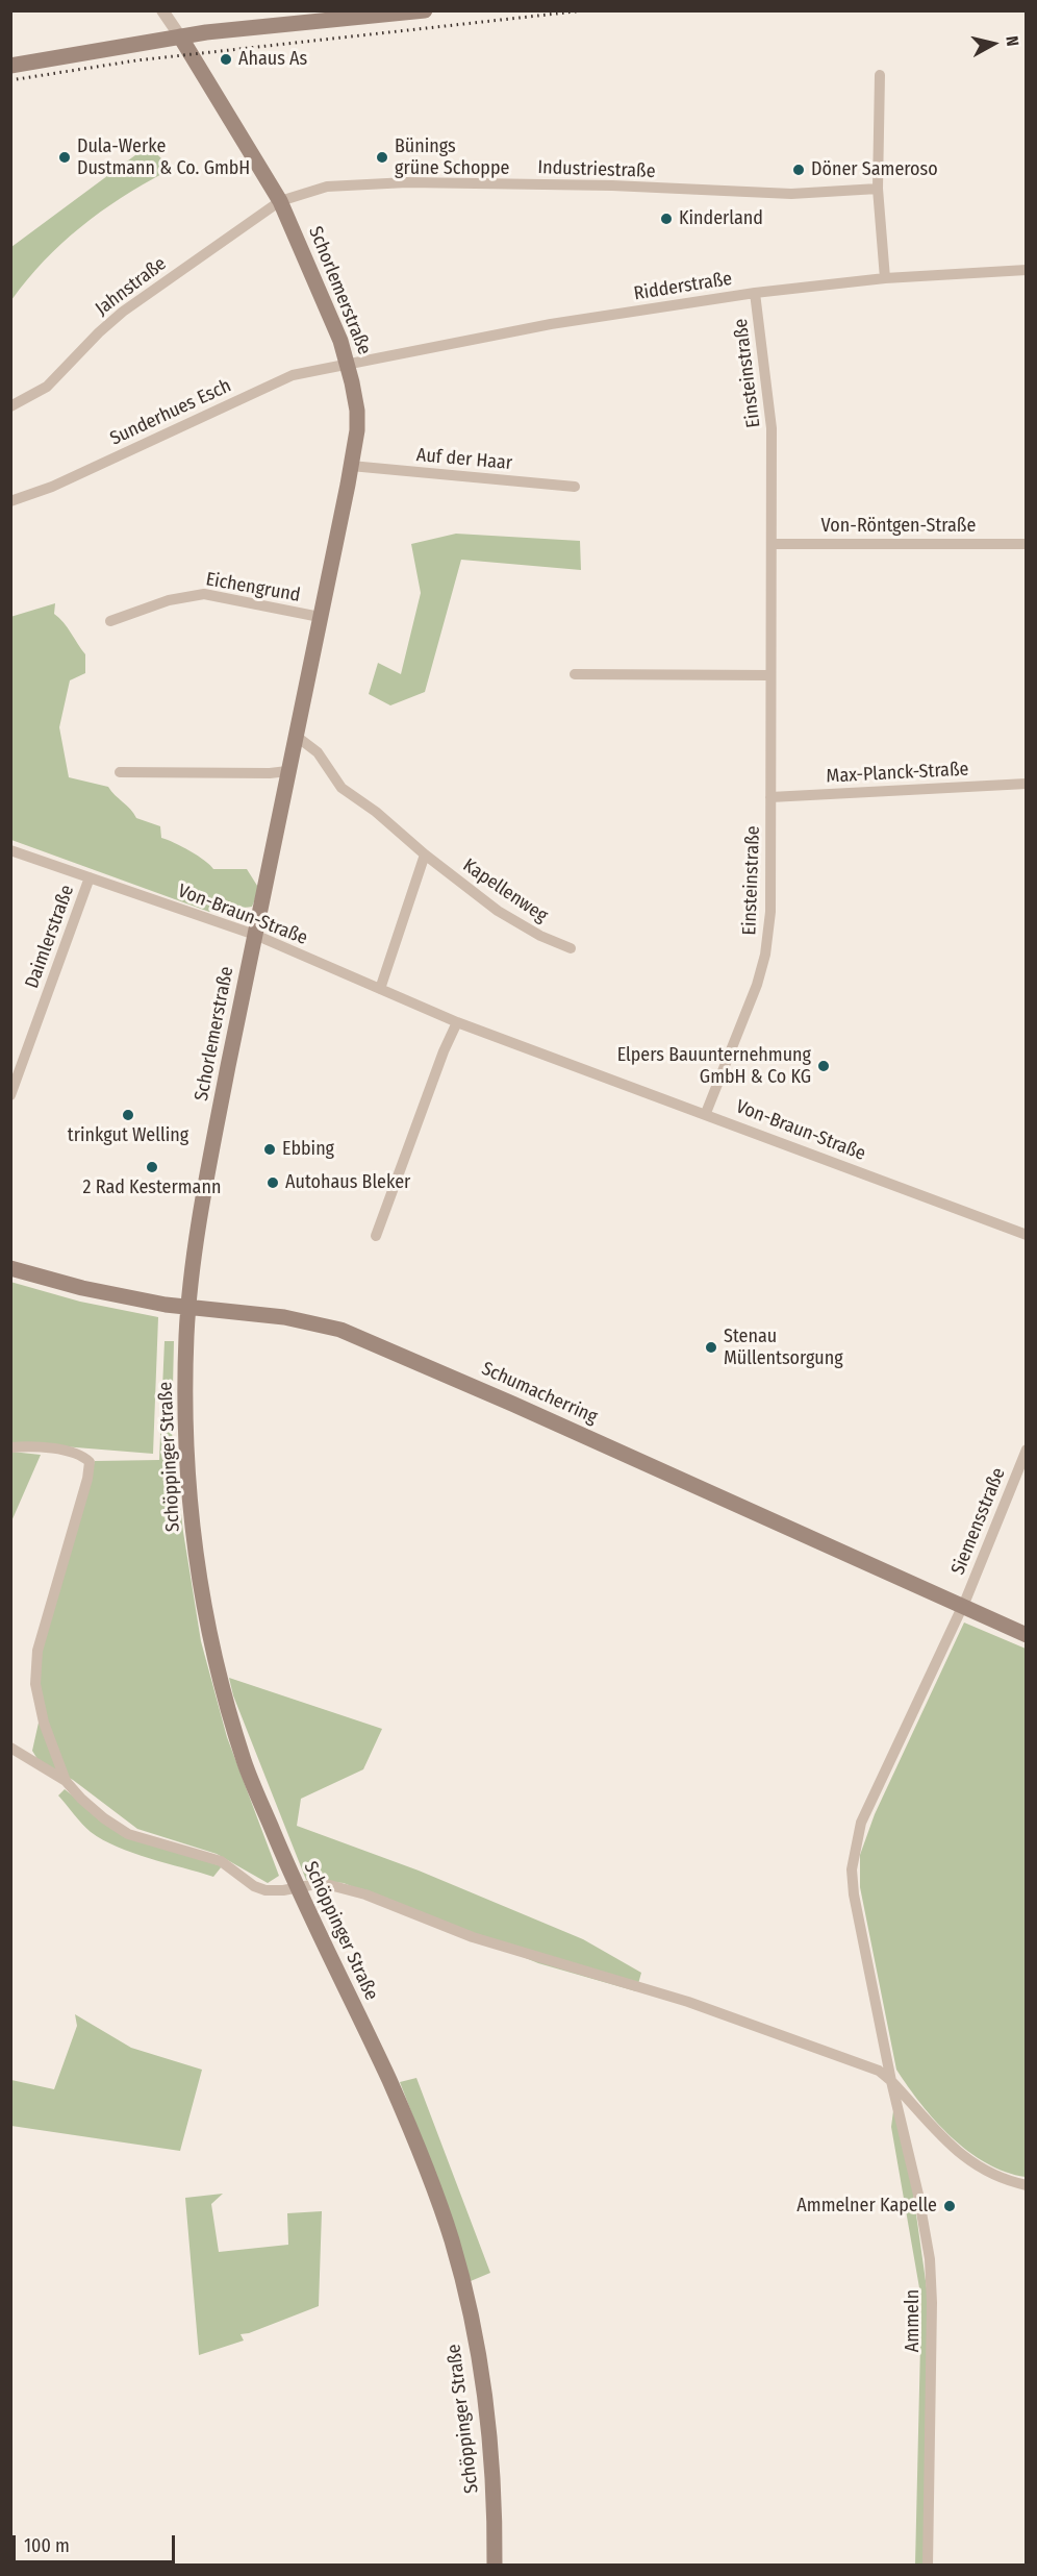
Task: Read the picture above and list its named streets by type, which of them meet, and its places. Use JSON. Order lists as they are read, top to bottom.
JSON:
{
  "streets": {
    "main road": ["Schorlemerstraße", "Schumacherring", "Schöppinger Straße"],
    "street": [
      "Industriestraße",
      "Jahnstraße",
      "Ridderstraße",
      "Einsteinstraße",
      "Sunderhues Esch",
      "Auf der Haar",
      "Von-Röntgen-Straße",
      "Eichengrund",
      "Max-Planck-Straße",
      "Kapellenweg",
      "Von-Braun-Straße",
      "Daimlerstraße",
      "Siemensstraße",
      "Ammeln"
    ]
  },
  "crossings": [
    ["Industriestraße", "Jahnstraße"],
    ["Industriestraße", "Schorlemerstraße"],
    ["Jahnstraße", "Schorlemerstraße"],
    ["Ridderstraße", "Schorlemerstraße"],
    ["Ridderstraße", "Einsteinstraße"],
    ["Ridderstraße", "Sunderhues Esch"],
    ["Schorlemerstraße", "Sunderhues Esch"],
    ["Schorlemerstraße", "Auf der Haar"],
    ["Schorlemerstraße", "Eichengrund"],
    ["Schorlemerstraße", "Kapellenweg"],
    ["Schorlemerstraße", "Von-Braun-Straße"],
    ["Schorlemerstraße", "Schumacherring"],
    ["Schorlemerstraße", "Schöppinger Straße"],
    ["Einsteinstraße", "Von-Röntgen-Straße"],
    ["Einsteinstraße", "Max-Planck-Straße"],
    ["Einsteinstraße", "Von-Braun-Straße"],
    ["Von-Braun-Straße", "Daimlerstraße"],
    ["Schumacherring", "Schöppinger Straße"],
    ["Schumacherring", "Siemensstraße"],
    ["Siemensstraße", "Ammeln"]
  ],
  "places": [
    "Ahaus As",
    "Dula-Werke Dustmann & Co. GmbH",
    "Bünings grüne Schoppe",
    "Döner Sameroso",
    "Kinderland",
    "Elpers Bauunternehmung GmbH & Co KG",
    "trinkgut Welling",
    "Ebbing",
    "2 Rad Kestermann",
    "Autohaus Bleker",
    "Stenau Müllentsorgung",
    "Ammelner Kapelle"
  ],
  "scale_bar": "100 m",
  "north": "right"
}
